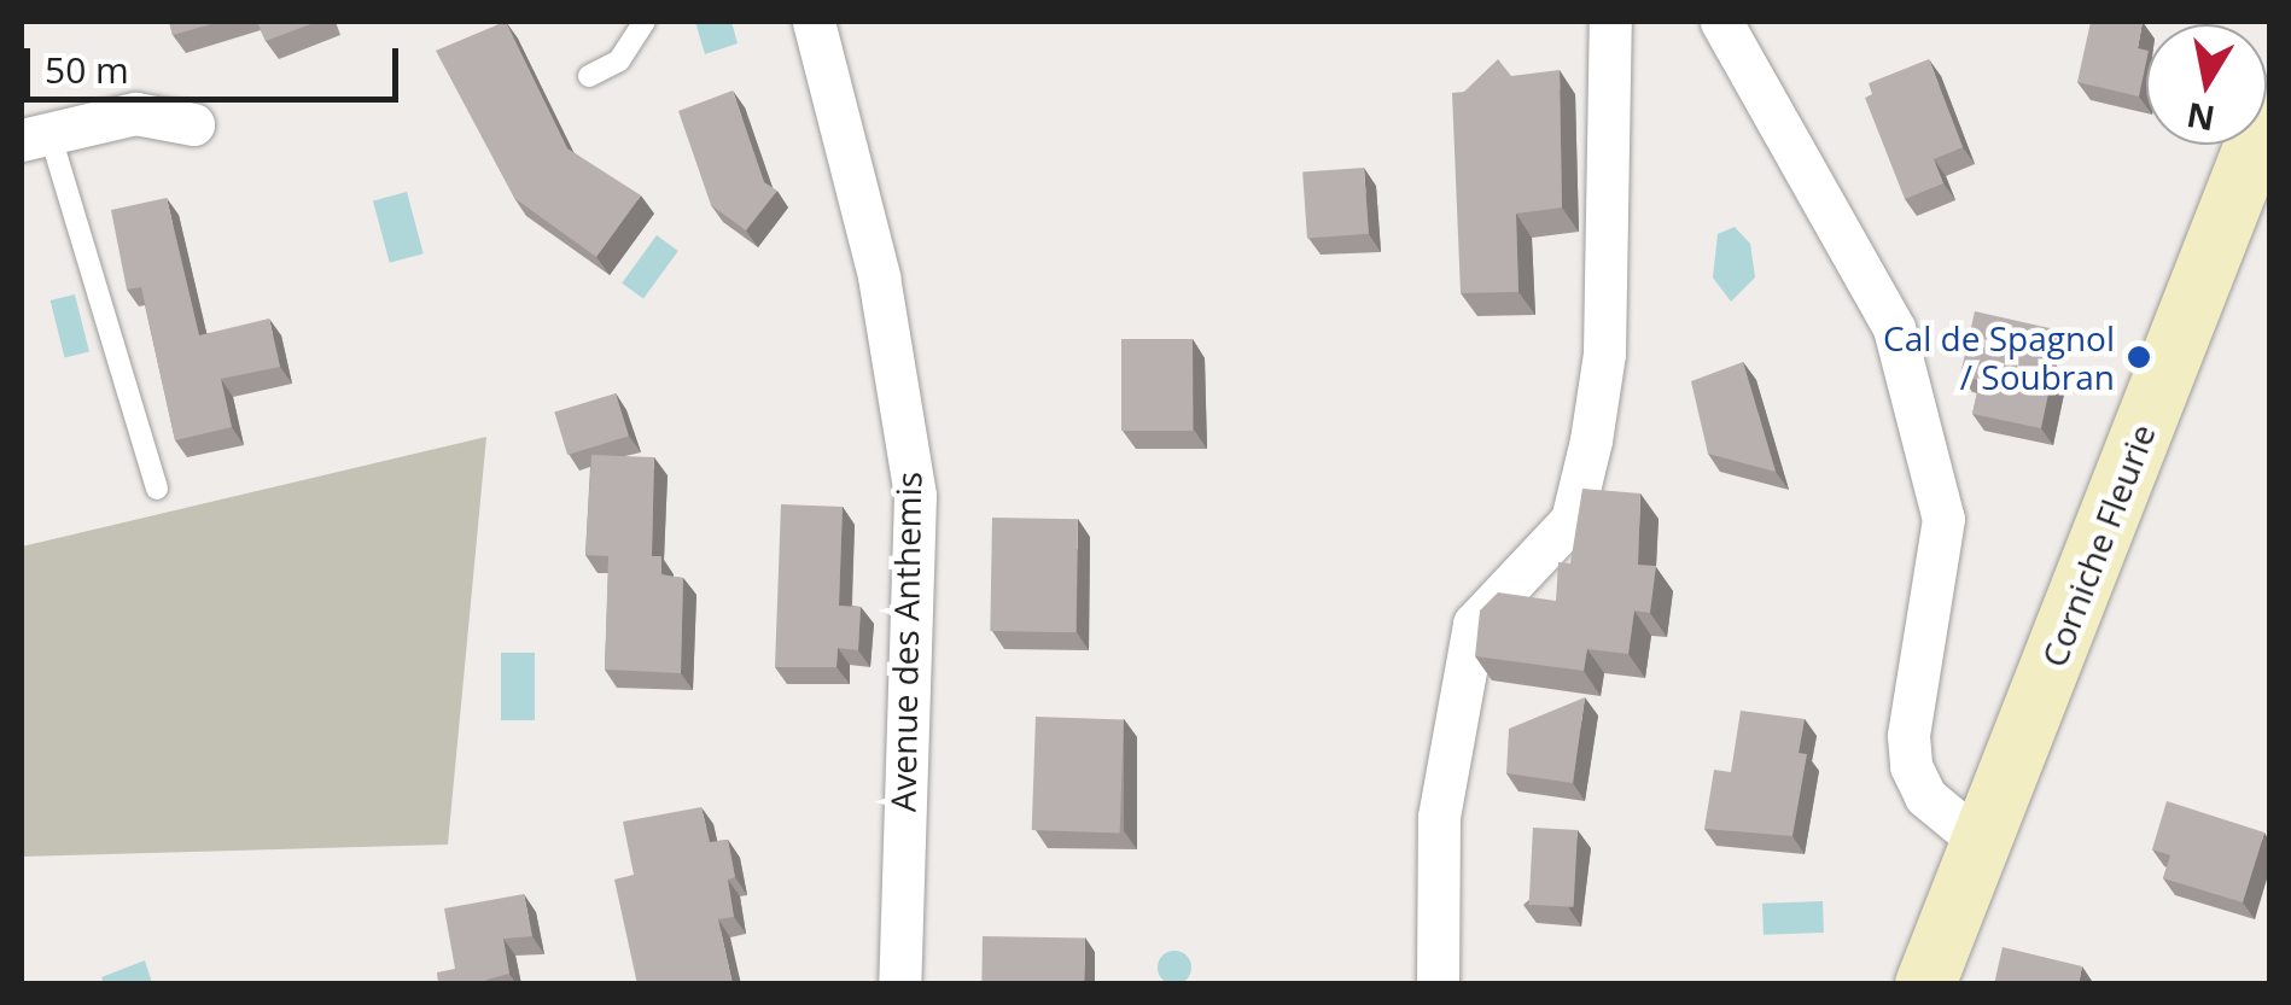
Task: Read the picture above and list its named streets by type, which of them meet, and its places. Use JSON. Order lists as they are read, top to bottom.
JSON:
{
  "streets": {
    "main road": ["Corniche Fleurie"],
    "street": ["Avenue des Anthemis"]
  },
  "places": ["Cal de Spagnol / Soubran"],
  "scale_bar": "50 m",
  "north": "bottom"
}
